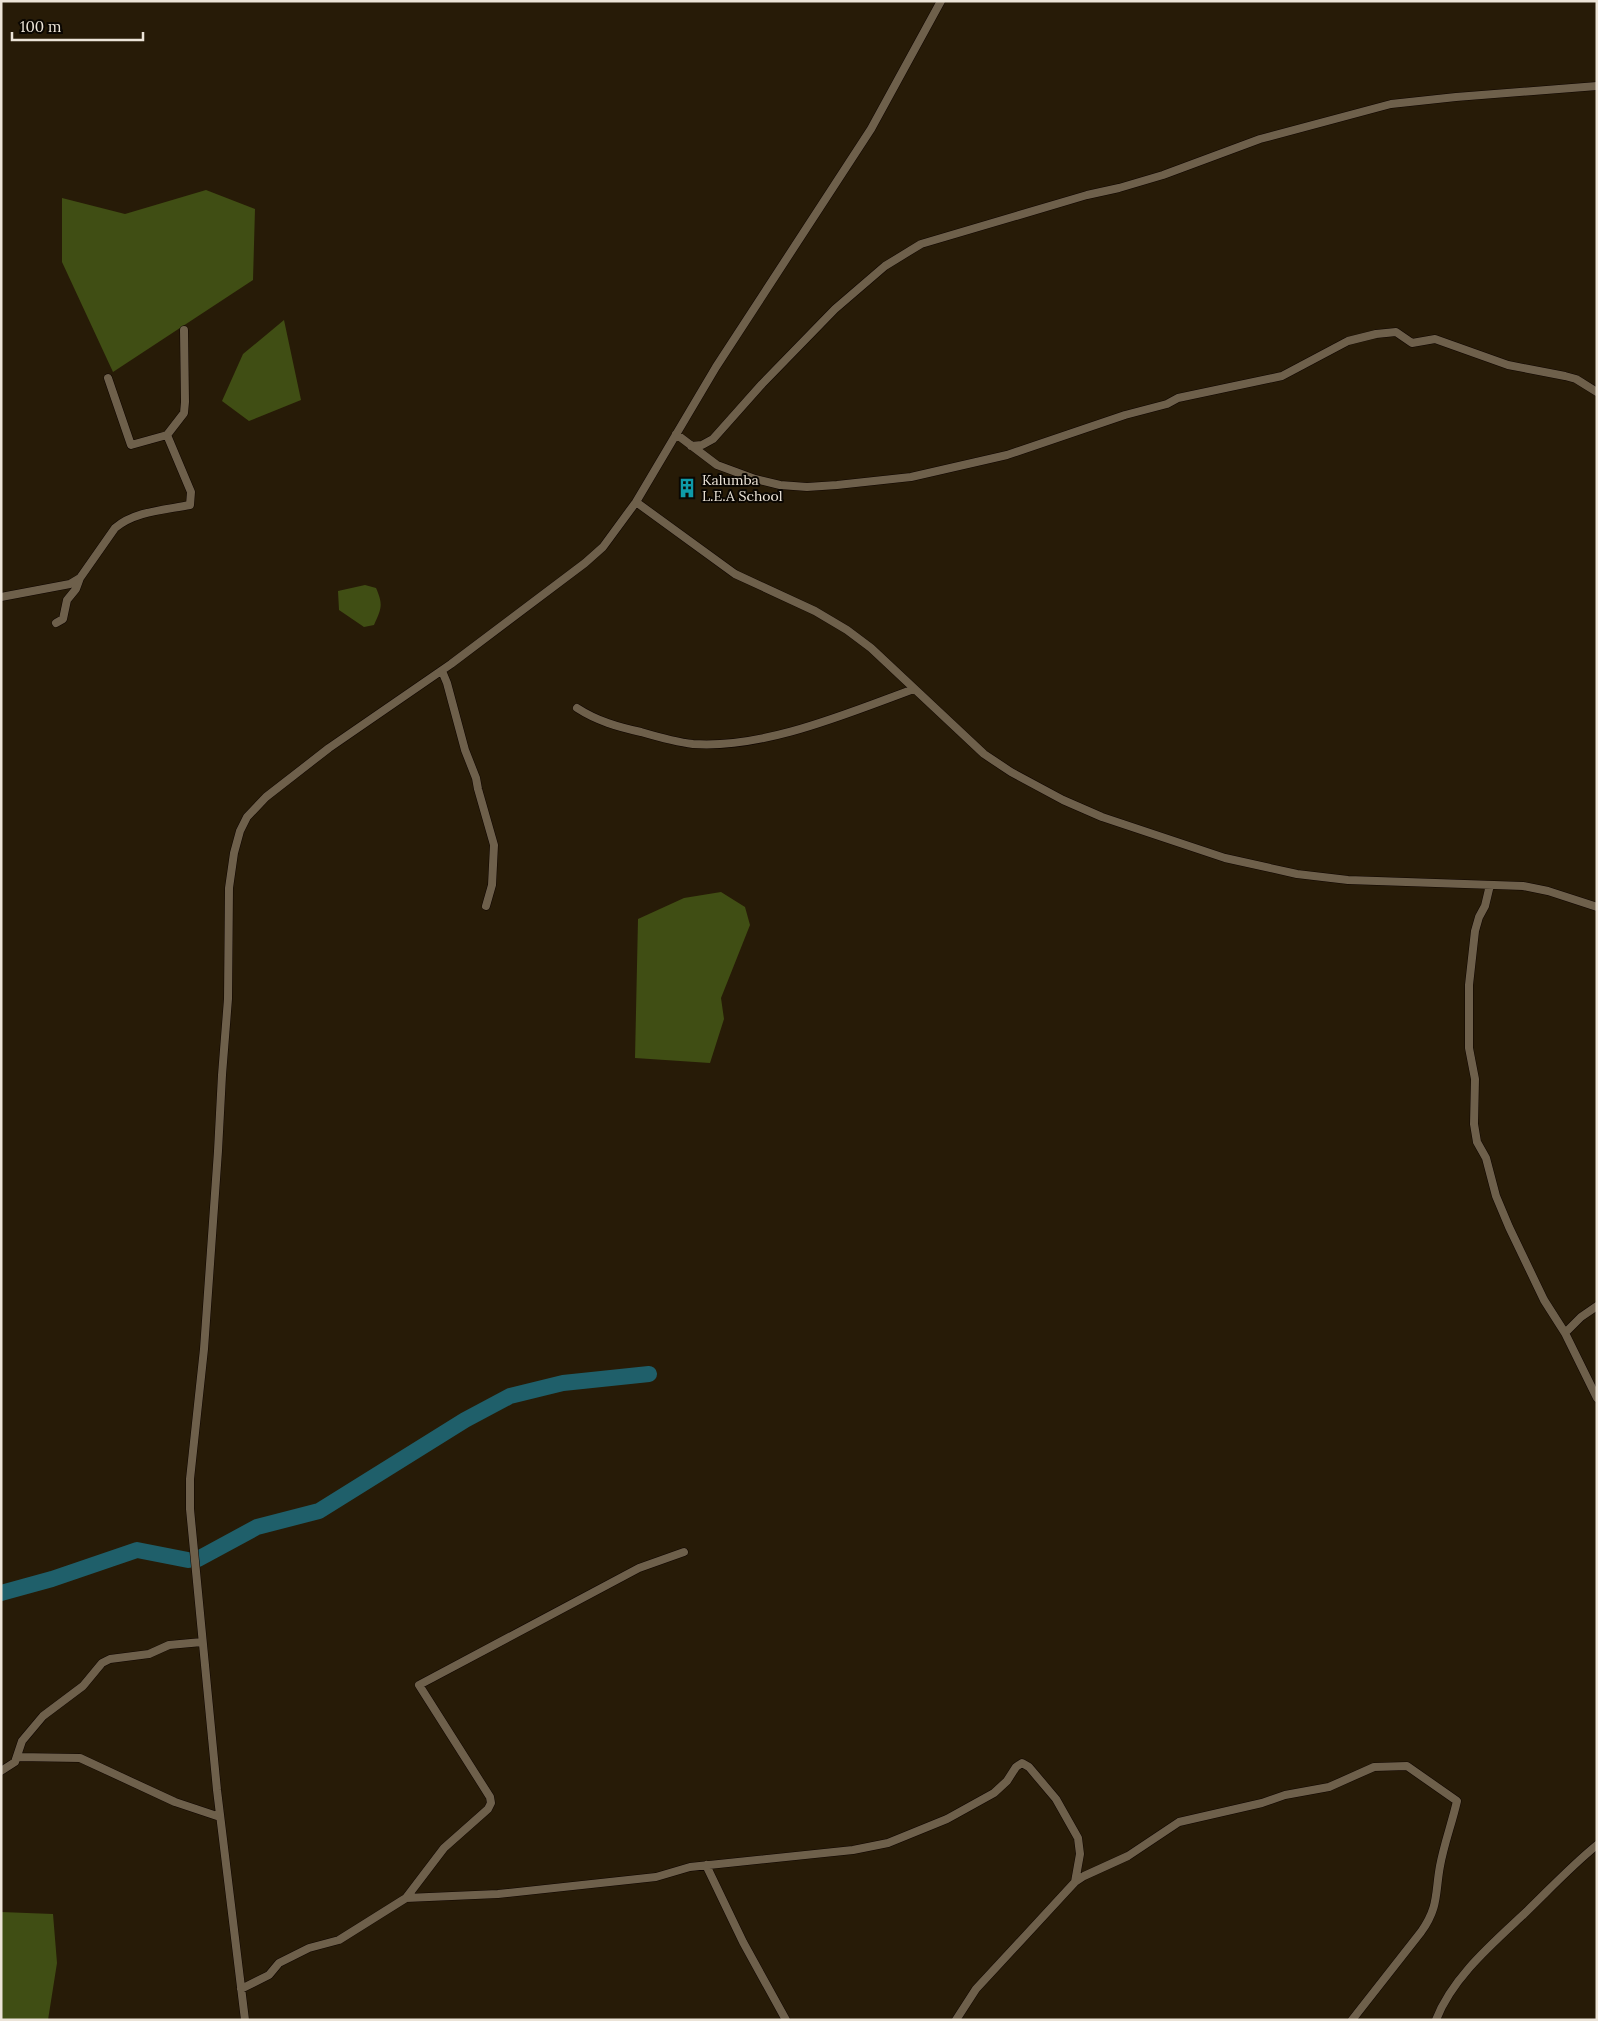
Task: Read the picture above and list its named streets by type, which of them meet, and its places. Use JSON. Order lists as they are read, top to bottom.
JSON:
{
  "places": {
    "building": ["Kalumba L.E.A School"]
  },
  "scale_bar": "100 m"
}
